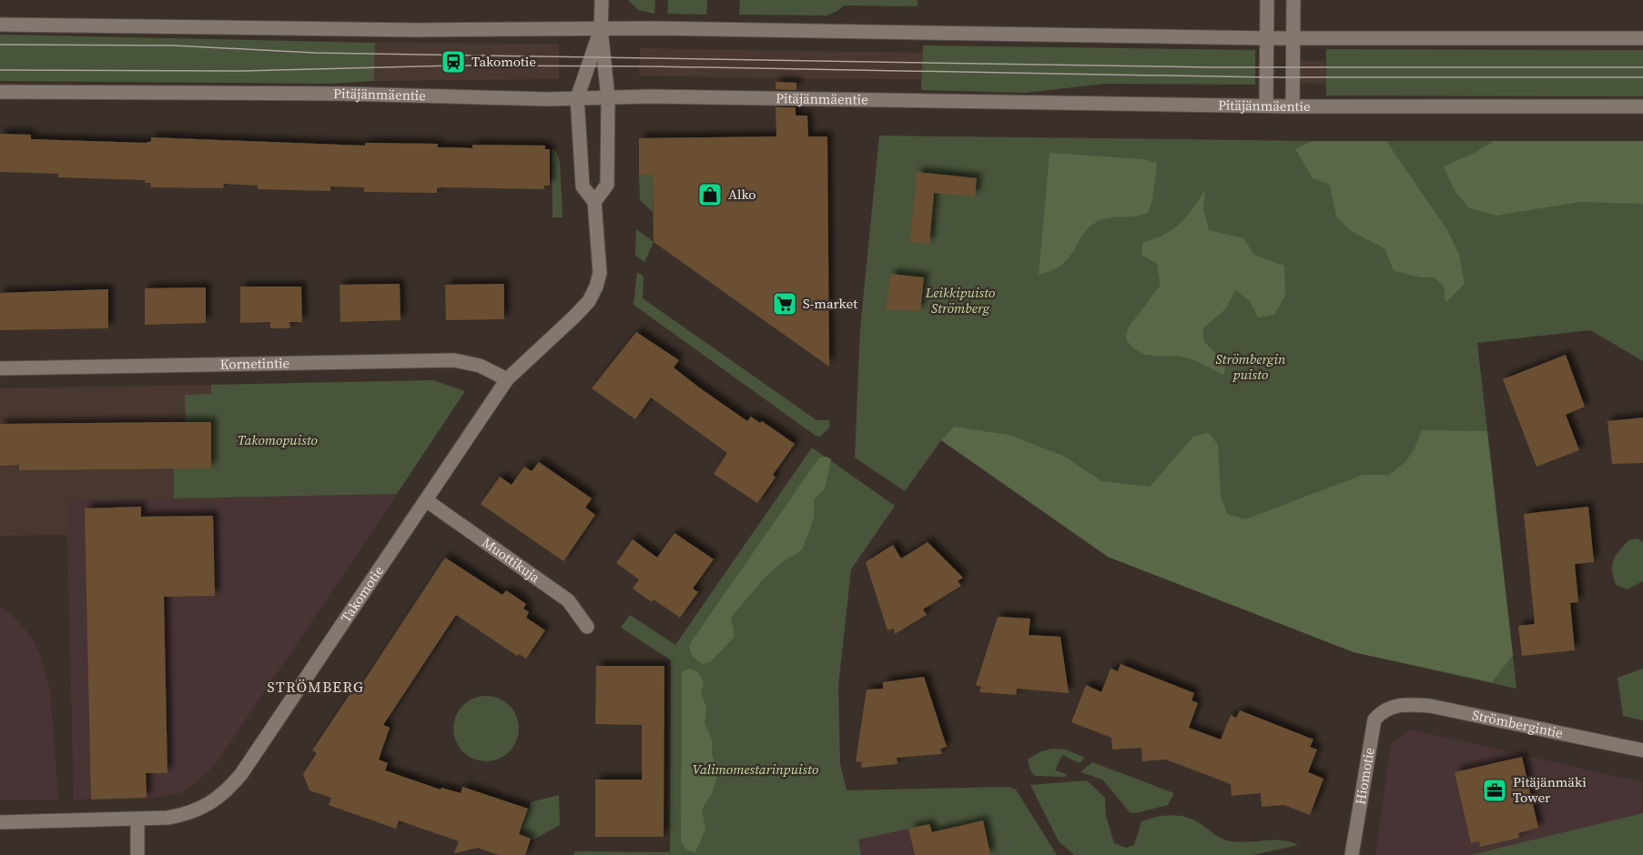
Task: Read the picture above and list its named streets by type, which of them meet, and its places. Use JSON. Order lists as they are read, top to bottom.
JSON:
{
  "streets": {
    "main road": [
      "Pitäjänmäentie",
      "Kornetintie",
      "Muottikuja",
      "Takomotie",
      "Strömbergintie",
      "Hiomotie"
    ]
  },
  "crossings": [
    ["Pitäjänmäentie", "Takomotie"],
    ["Kornetintie", "Takomotie"],
    ["Muottikuja", "Takomotie"],
    ["Strömbergintie", "Hiomotie"]
  ],
  "districts": ["STRÖMBERG"],
  "parks": [
    "Leikkipuisto Strömberg",
    "Strömbergin puisto",
    "Takomopuisto",
    "Valimomestarinpuisto"
  ],
  "places": {
    "station": ["Takomotie"],
    "shop": ["Alko"],
    "supermarket": ["S-market"],
    "office": ["Pitäjänmäki Tower"]
  }
}
